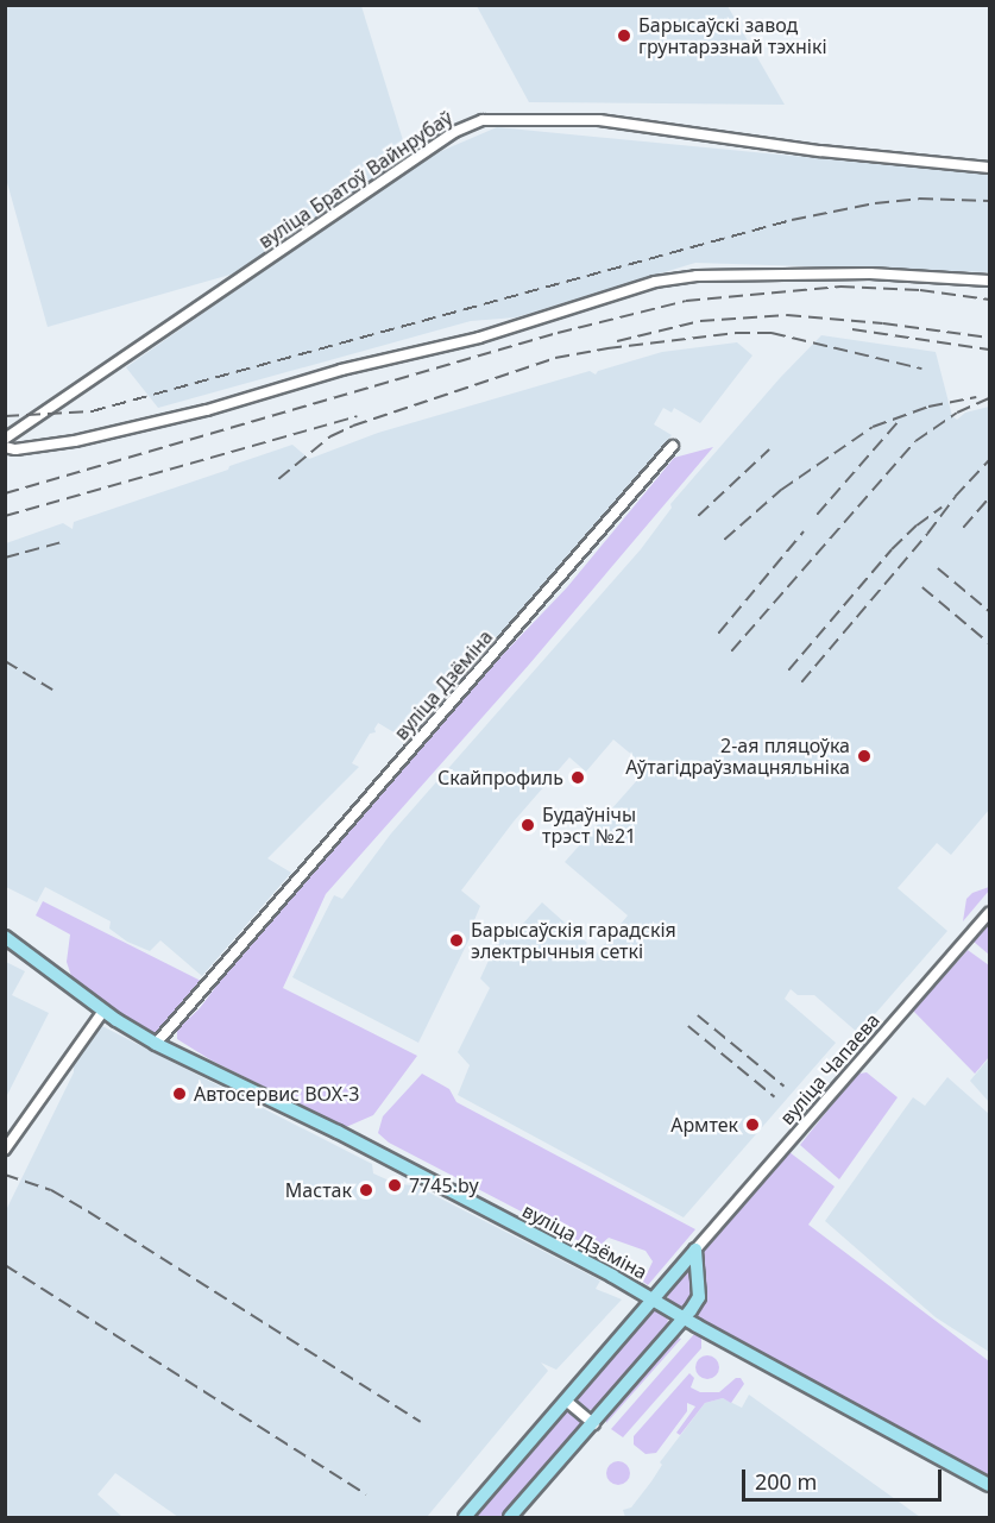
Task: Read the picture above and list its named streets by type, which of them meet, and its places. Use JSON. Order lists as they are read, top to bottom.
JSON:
{
  "streets": {
    "main road": ["вуліца Дзёміна", "вуліца Чапаева"],
    "street": ["вуліца Братоў Вайнрубаў"]
  },
  "crossings": [
    ["вуліца Дзёміна", "вуліца Чапаева"]
  ],
  "places": [
    "Барысаўскі завод грунтарэзнай тэхнікі",
    "2-ая пляцоўка Аўтагідраўзмацняльніка",
    "Скайпрофиль",
    "Будаўнічы трэст №21",
    "Барысаўскія гарадскія электрычныя сеткі",
    "Автосервис BOX-3",
    "Армтек",
    "7745.by",
    "Мастак"
  ],
  "scale_bar": "200 m"
}
